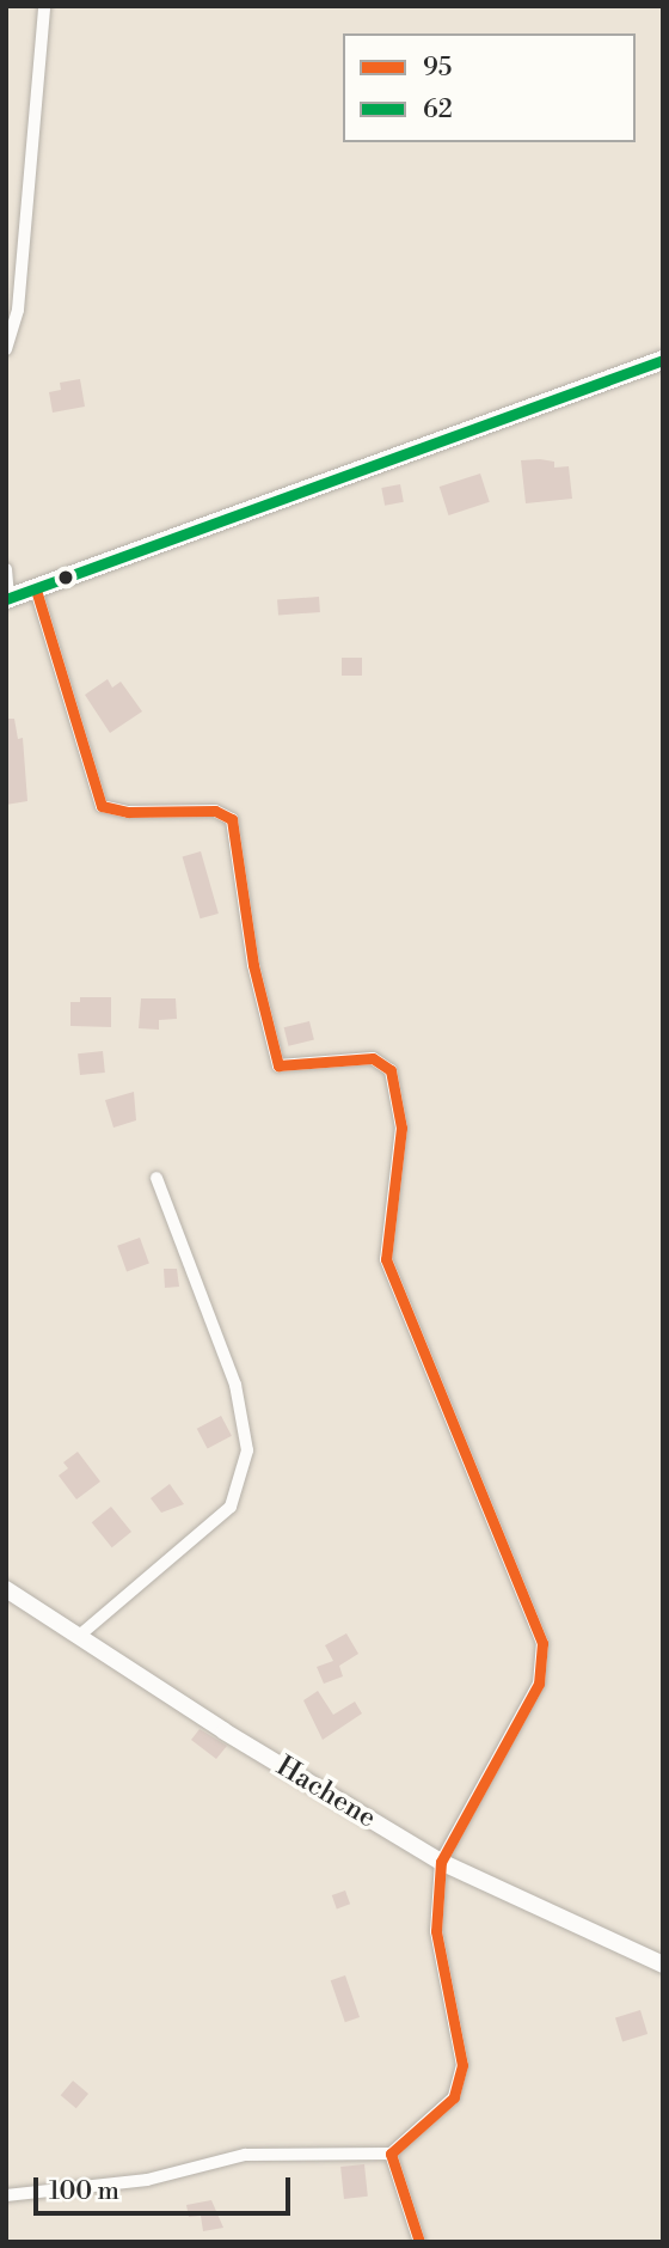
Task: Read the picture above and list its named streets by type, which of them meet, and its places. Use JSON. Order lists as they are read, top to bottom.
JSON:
{
  "streets": {
    "street": ["Hachene"]
  },
  "lines": ["transit line 62", "transit line 95"],
  "legend": ["95", "62"],
  "scale_bar": "100 m"
}
